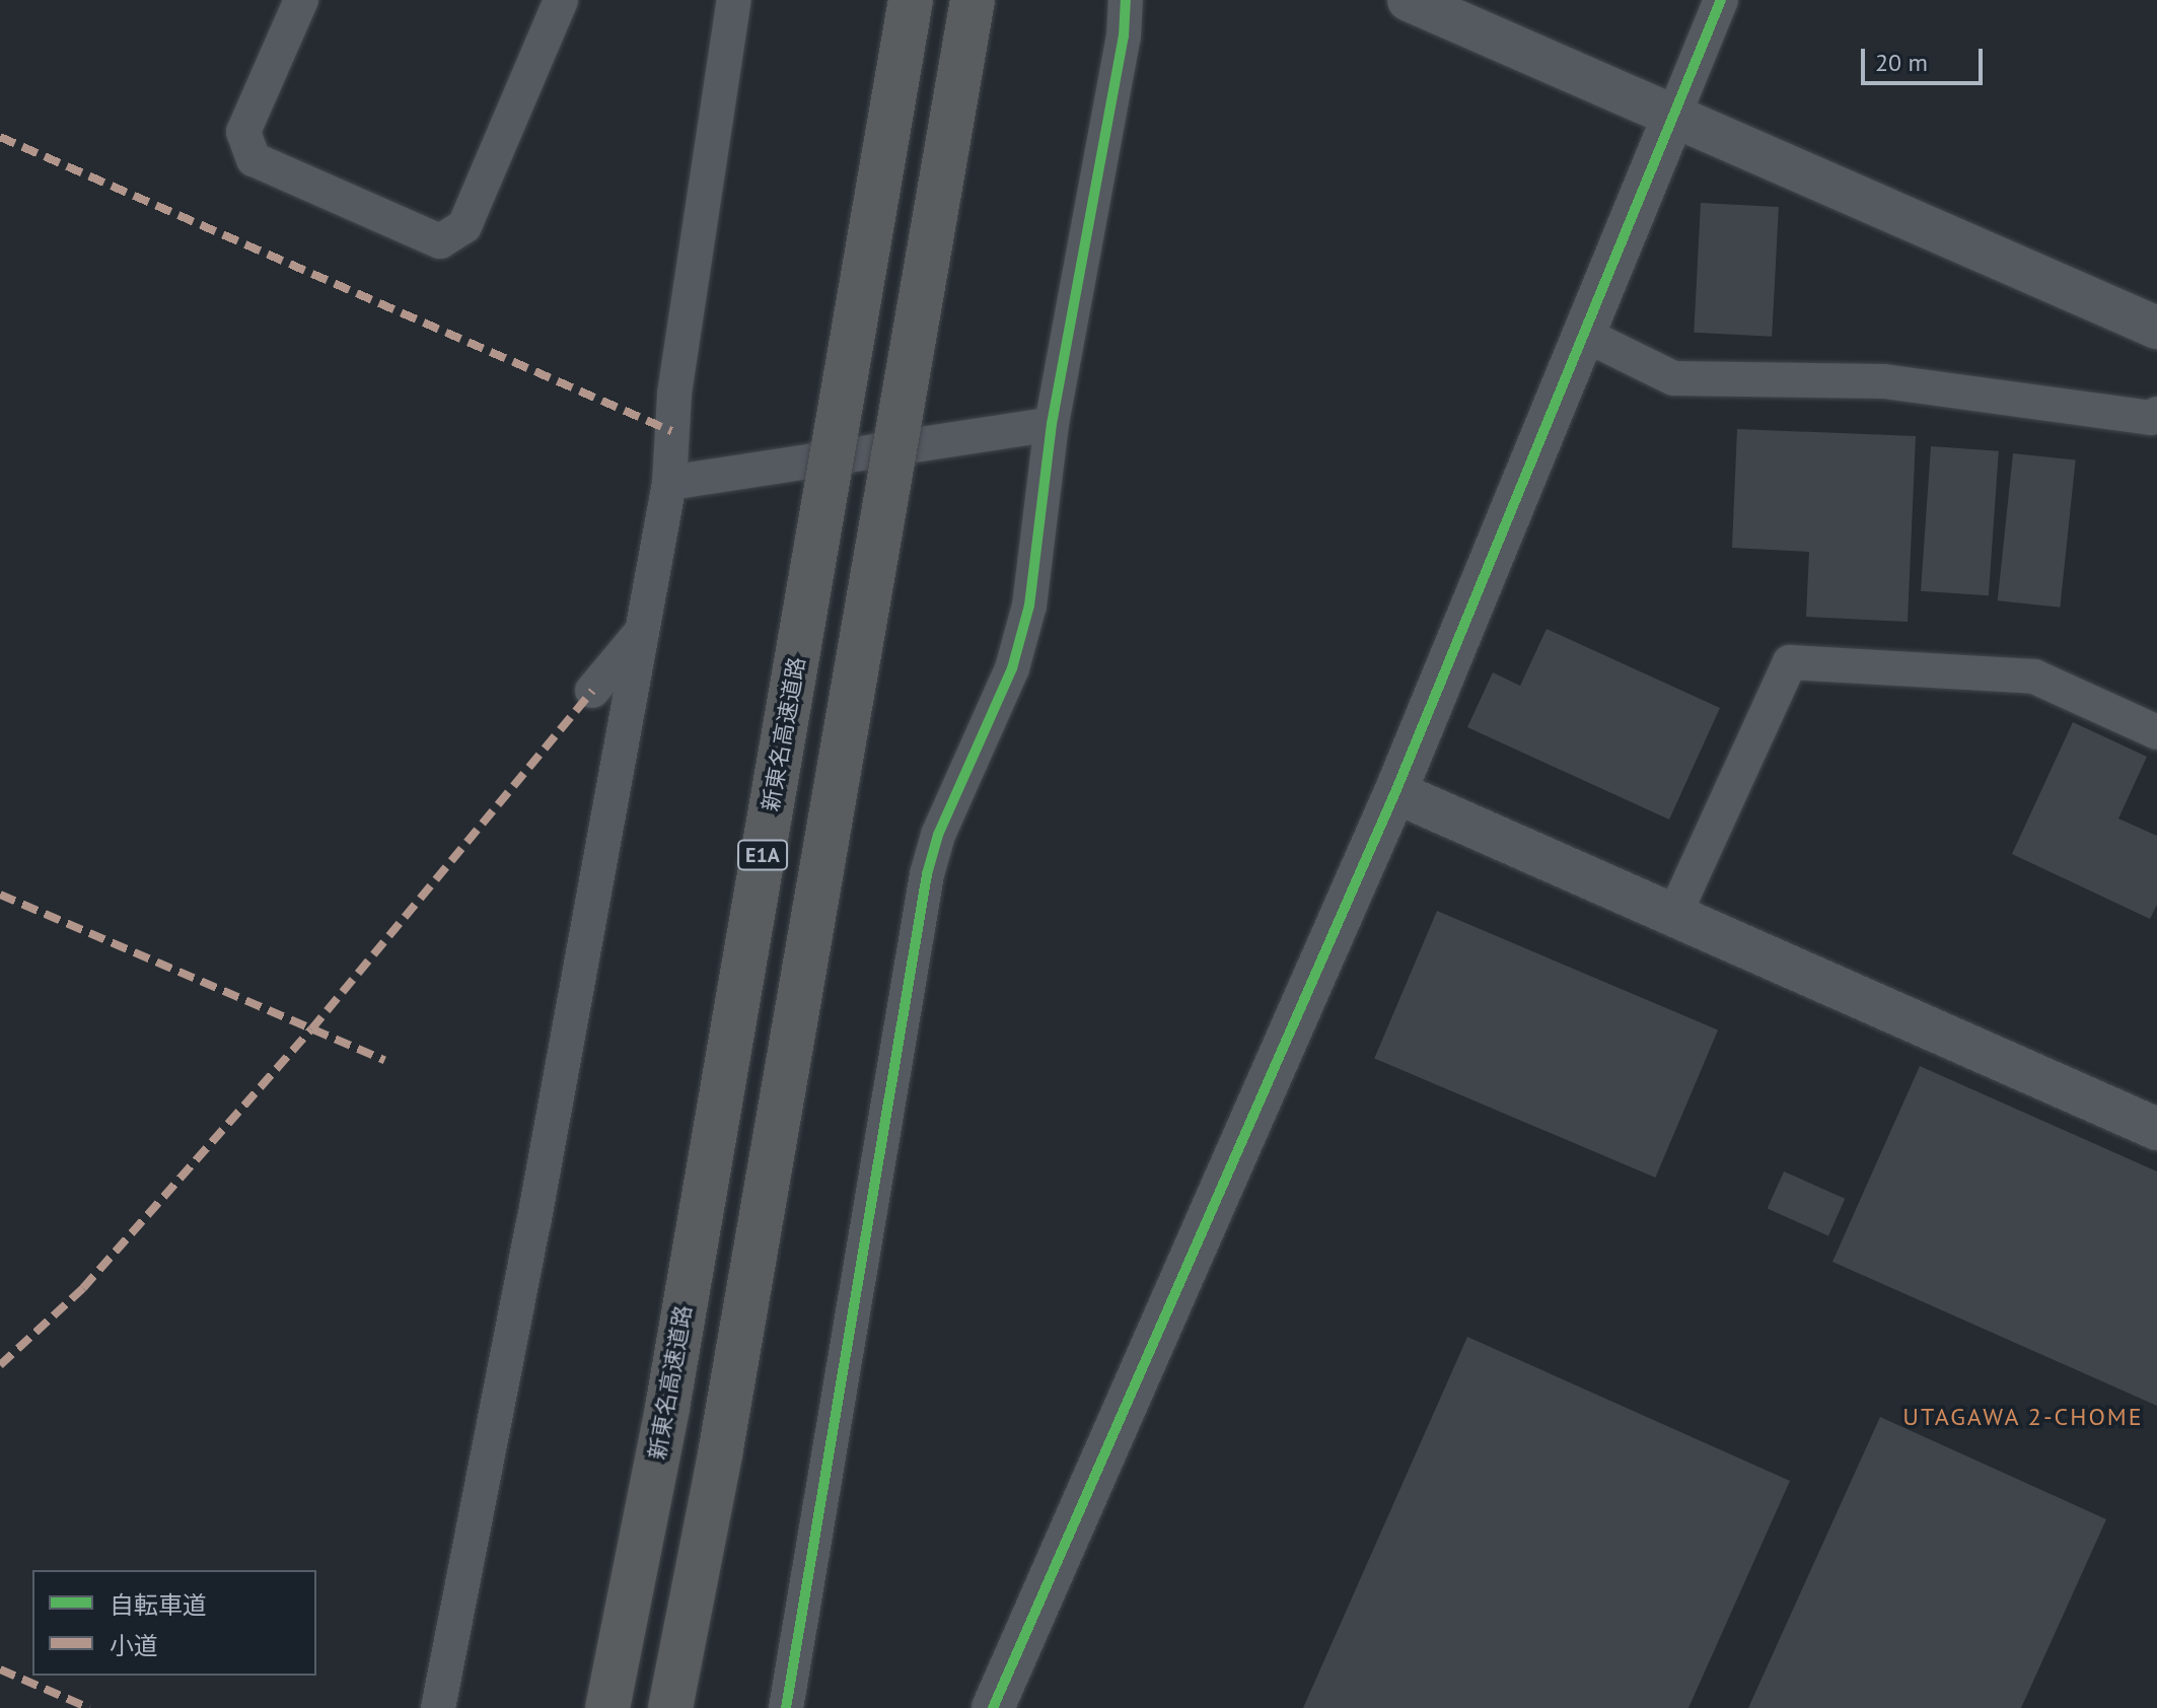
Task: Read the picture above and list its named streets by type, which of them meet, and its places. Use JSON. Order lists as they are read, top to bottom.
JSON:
{
  "streets": {
    "highway": ["新東名高速道路", "E1A"]
  },
  "districts": ["UTAGAWA 2-CHOME"],
  "legend": ["自転車道", "小道"],
  "scale_bar": "20 m"
}
